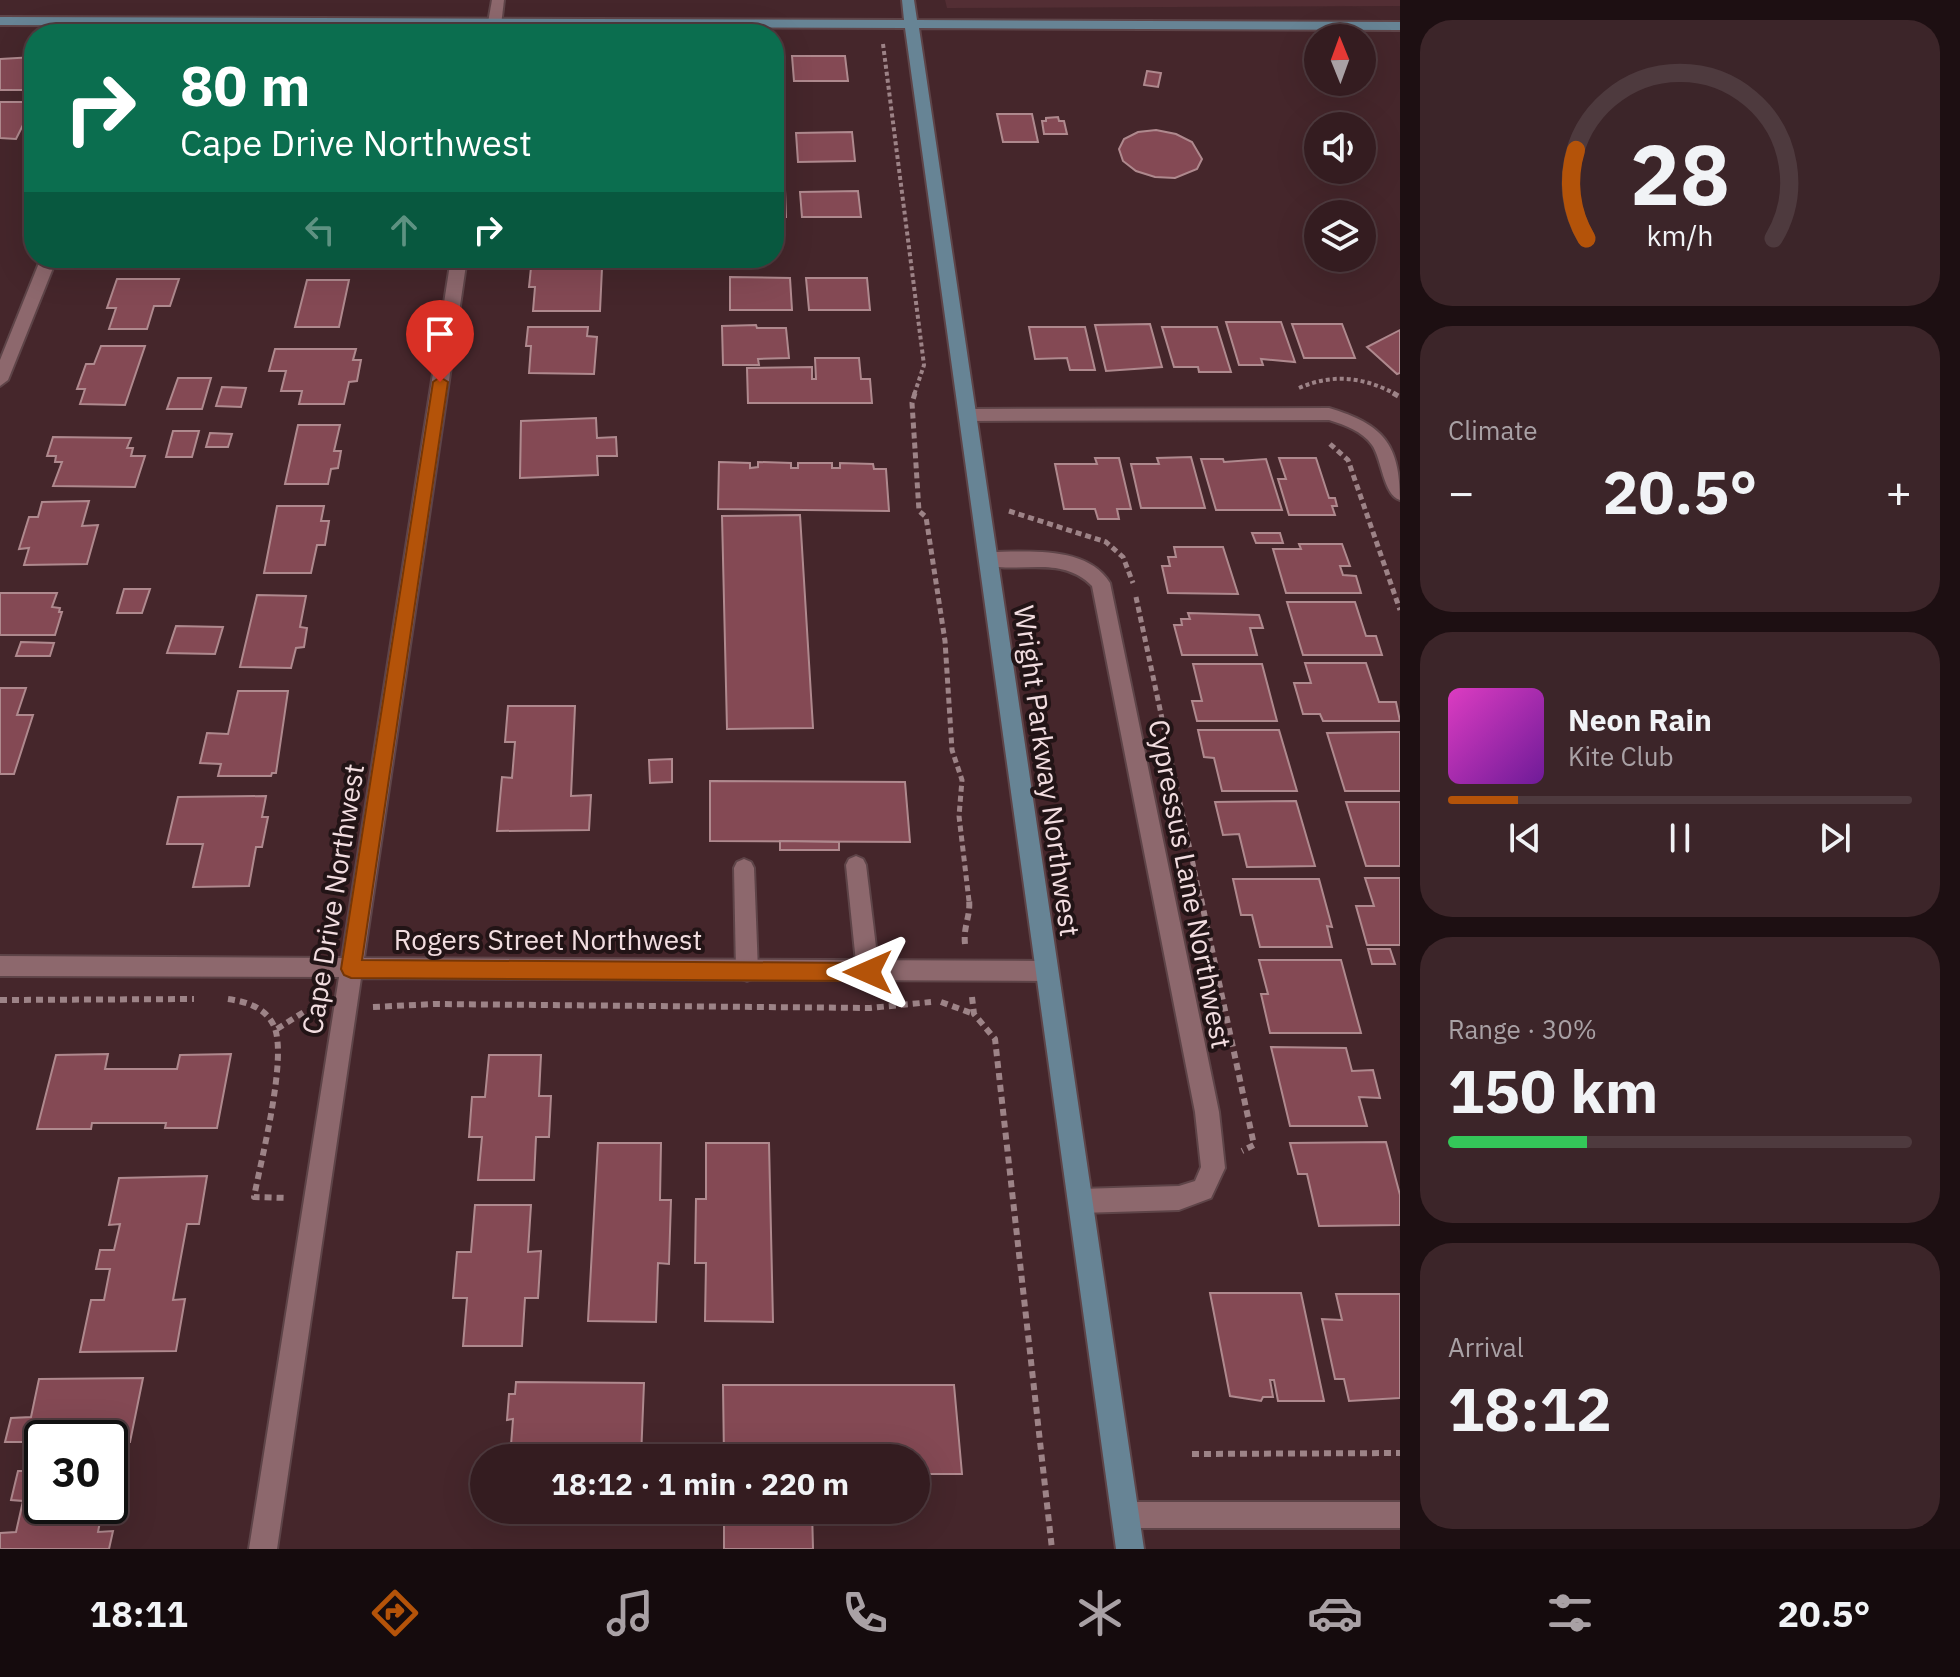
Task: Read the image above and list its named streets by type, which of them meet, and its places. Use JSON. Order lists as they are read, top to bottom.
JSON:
{
  "streets": {
    "street": [
      "Wright Parkway Northwest",
      "Cypressus Lane Northwest",
      "Cape Drive Northwest",
      "Rogers Street Northwest"
    ]
  },
  "crossings": [
    ["Wright Parkway Northwest", "Cypressus Lane Northwest"],
    ["Wright Parkway Northwest", "Rogers Street Northwest"],
    ["Cape Drive Northwest", "Rogers Street Northwest"]
  ],
  "north": "top",
  "page": {
    "turn": ["80 m", "Cape Drive Northwest"],
    "tile": [
      "Climate",
      ["Range · 30%", "150 km"],
      ["Arrival", "18:12"]
    ],
    "heat": ["−", "20.5°", "+"],
    "song": ["Neon Rain", "Kite Club"],
    "limit": "30",
    "trip": "18:12 · 1 min · 220 m",
    "tabs": ["18:11", "20.5°"],
    "gauge": ["28", "km/h"]
  }
}
